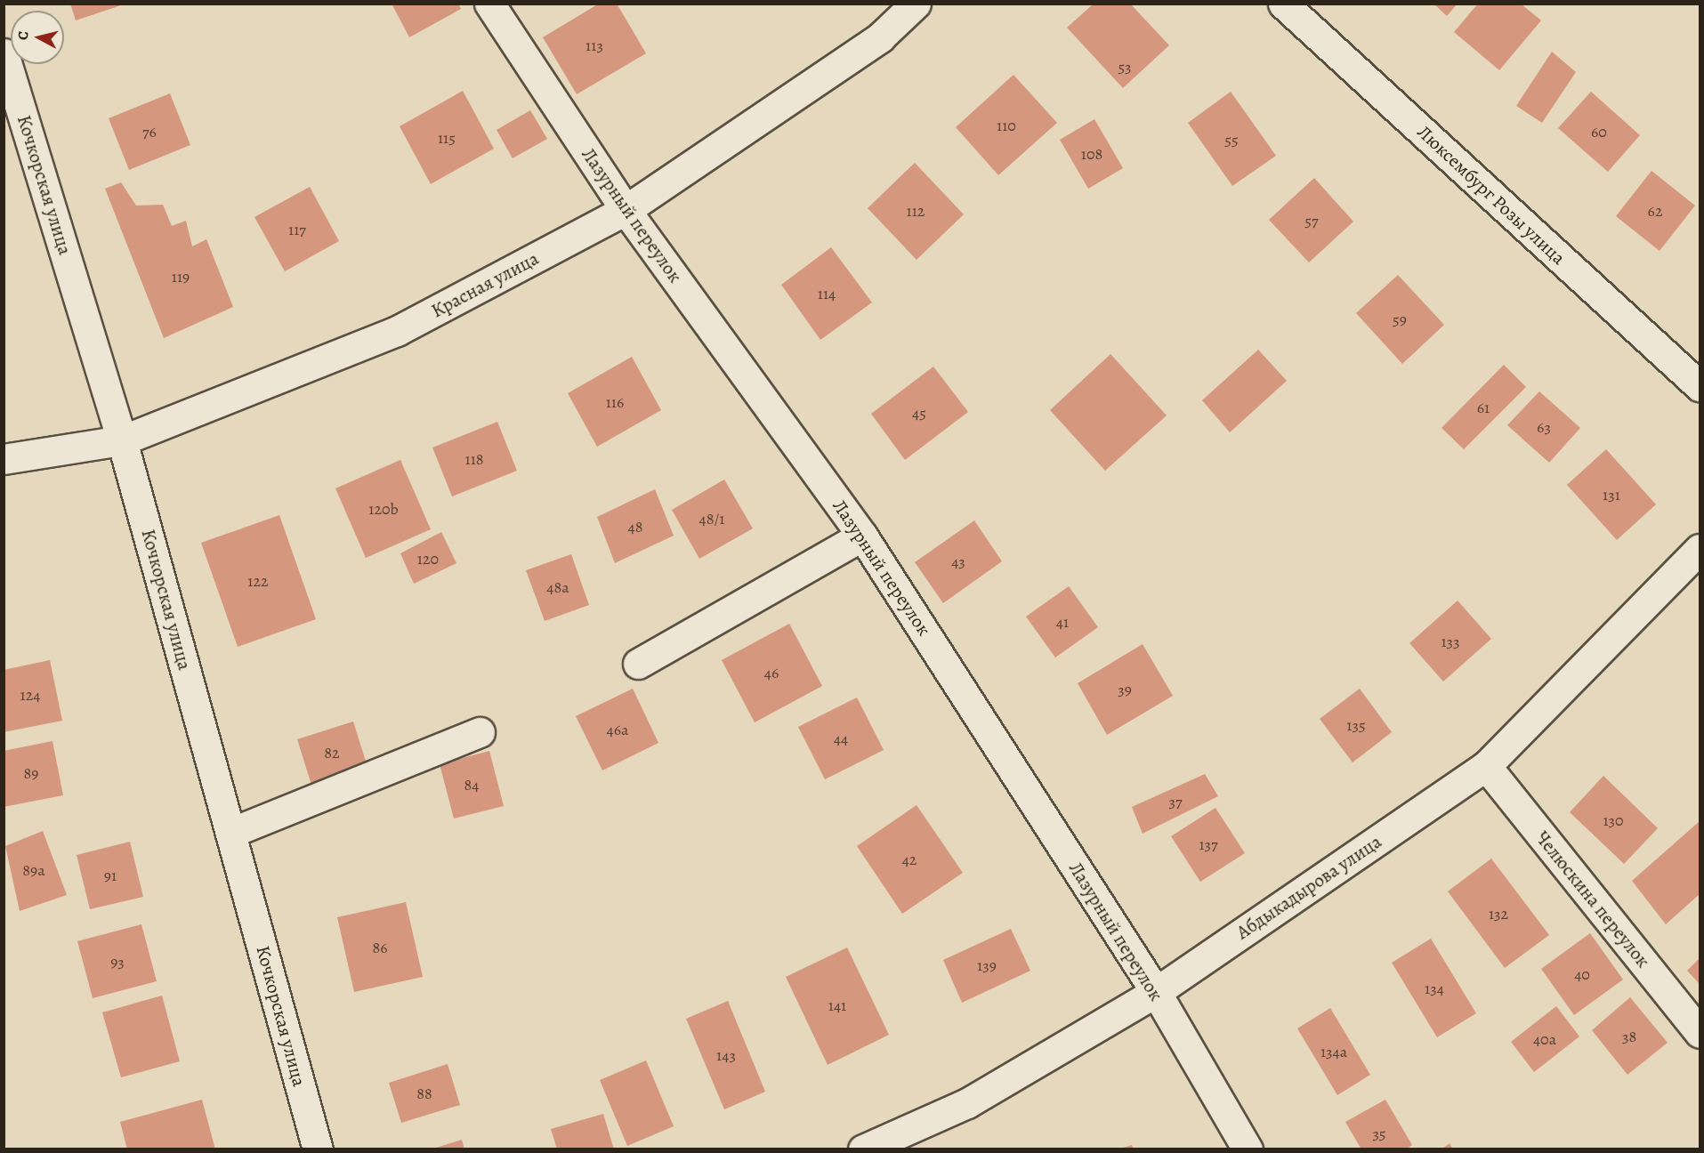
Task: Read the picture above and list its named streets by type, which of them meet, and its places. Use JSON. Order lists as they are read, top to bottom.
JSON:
{
  "streets": {
    "street": [
      "Кочкорская улица",
      "Люксембург Розы улица",
      "Лазурный переулок",
      "Красная улица",
      "Абдыкадырова улица",
      "Челюскина переулок"
    ]
  },
  "crossings": [
    ["Кочкорская улица", "Красная улица"],
    ["Лазурный переулок", "Красная улица"],
    ["Лазурный переулок", "Абдыкадырова улица"],
    ["Абдыкадырова улица", "Челюскина переулок"]
  ],
  "house_numbers": [
    "113",
    "53",
    "110",
    "76",
    "60",
    "115",
    "55",
    "108",
    "112",
    "62",
    "57",
    "117",
    "119",
    "114",
    "59",
    "116",
    "61",
    "45",
    "63",
    "118",
    "131",
    "120b",
    "48/1",
    "48",
    "120",
    "43",
    "122",
    "48a",
    "41",
    "133",
    "46",
    "39",
    "124",
    "135",
    "46a",
    "44",
    "82",
    "89",
    "84",
    "37",
    "130",
    "137",
    "42",
    "89a",
    "91",
    "132",
    "86",
    "93",
    "139",
    "40",
    "134",
    "141",
    "38",
    "40a",
    "134a",
    "143",
    "88",
    "35"
  ],
  "north": "left"
}
